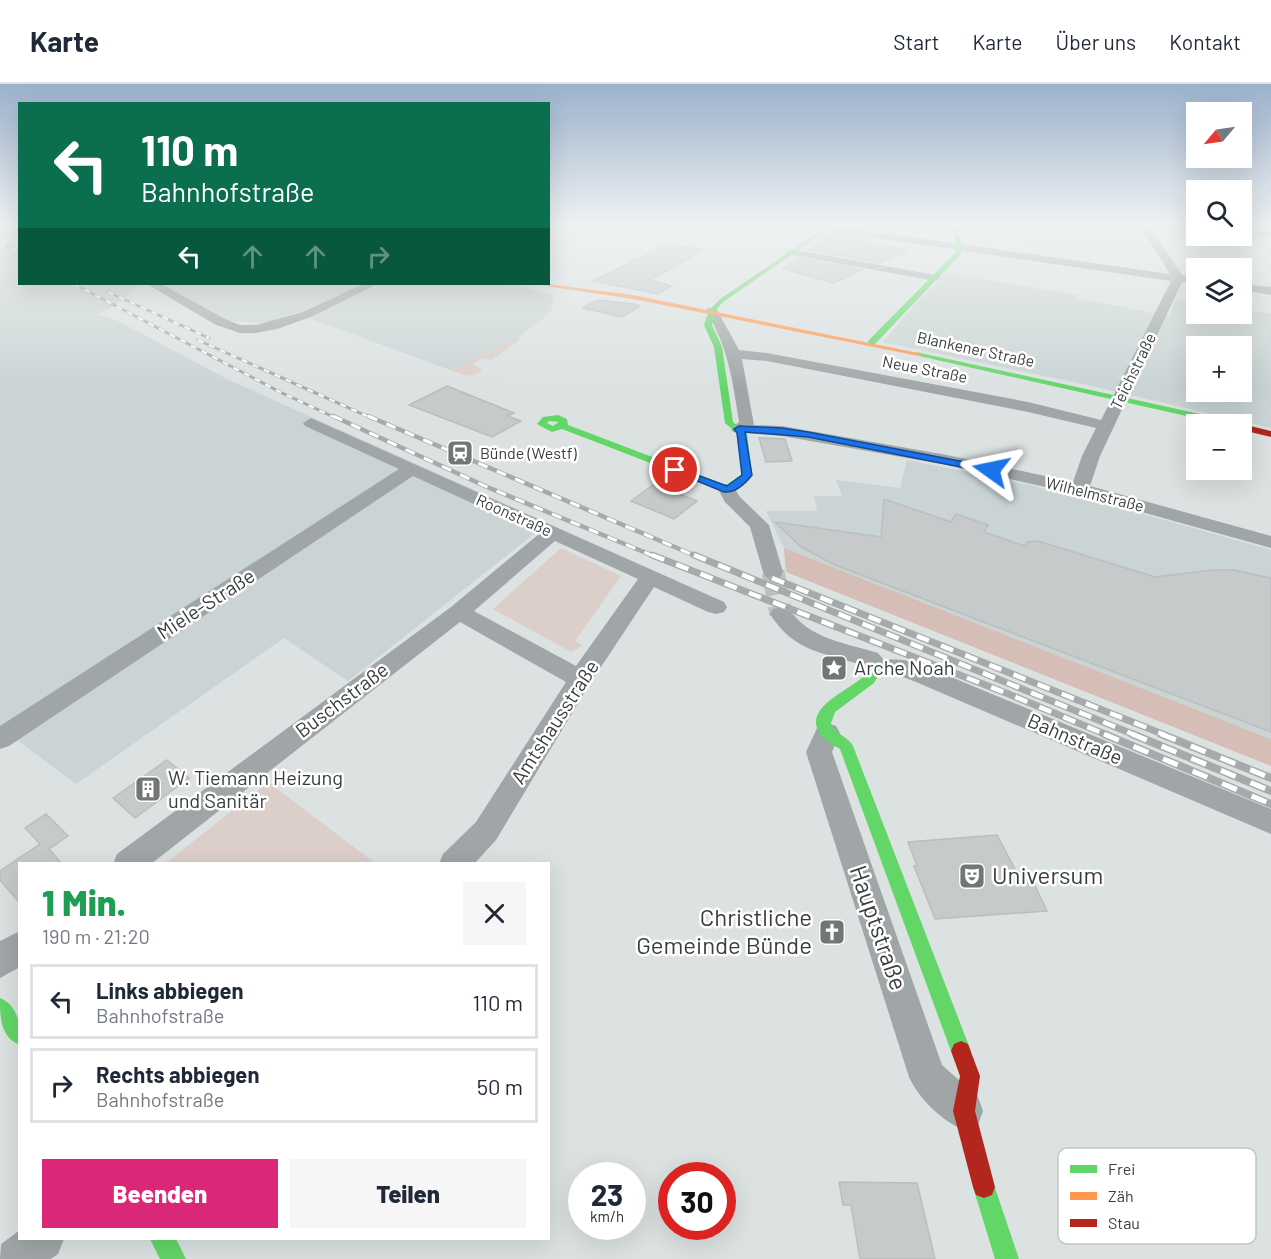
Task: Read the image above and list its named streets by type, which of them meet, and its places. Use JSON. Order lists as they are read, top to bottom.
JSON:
{
  "streets": {
    "street": [
      "Blankener Straße",
      "Neue Straße",
      "Teichstraße",
      "Wilhelmstraße",
      "Roonstraße",
      "Miele-Straße",
      "Buschstraße",
      "Amtshausstraße",
      "Bahnstraße",
      "Hauptstraße"
    ]
  },
  "crossings": [
    ["Blankener Straße", "Teichstraße"],
    ["Neue Straße", "Teichstraße"],
    ["Teichstraße", "Wilhelmstraße"],
    ["Roonstraße", "Miele-Straße"],
    ["Roonstraße", "Buschstraße"],
    ["Roonstraße", "Amtshausstraße"],
    ["Bahnstraße", "Hauptstraße"]
  ],
  "places": {
    "station": ["Bünde (Westf)"],
    "place": ["Arche Noah"],
    "building": ["W. Tiemann Heizung und Sanitär"],
    "theatre": ["Universum"],
    "church": ["Christliche Gemeinde Bünde"]
  },
  "legend": ["Frei", "Zäh", "Stau"],
  "north": "bottom left",
  "page": {
    "header": "Karte",
    "nav": [
      "Start",
      "Karte",
      "Über uns",
      "Kontakt"
    ],
    "map_buttons": ["+", "−"],
    "turn": ["110 m", "Bahnhofstraße"],
    "heading": ["1 Min.", "190 m · 21:20"],
    "list": [
      {
        "name": "Links abbiegen",
        "note": "Bahnhofstraße",
        "value": "110 m"
      },
      {
        "name": "Rechts abbiegen",
        "note": "Bahnhofstraße",
        "value": "50 m"
      }
    ],
    "buttons": ["Beenden", "Teilen"],
    "speed": "23 km/h",
    "limit": "30"
  }
}
